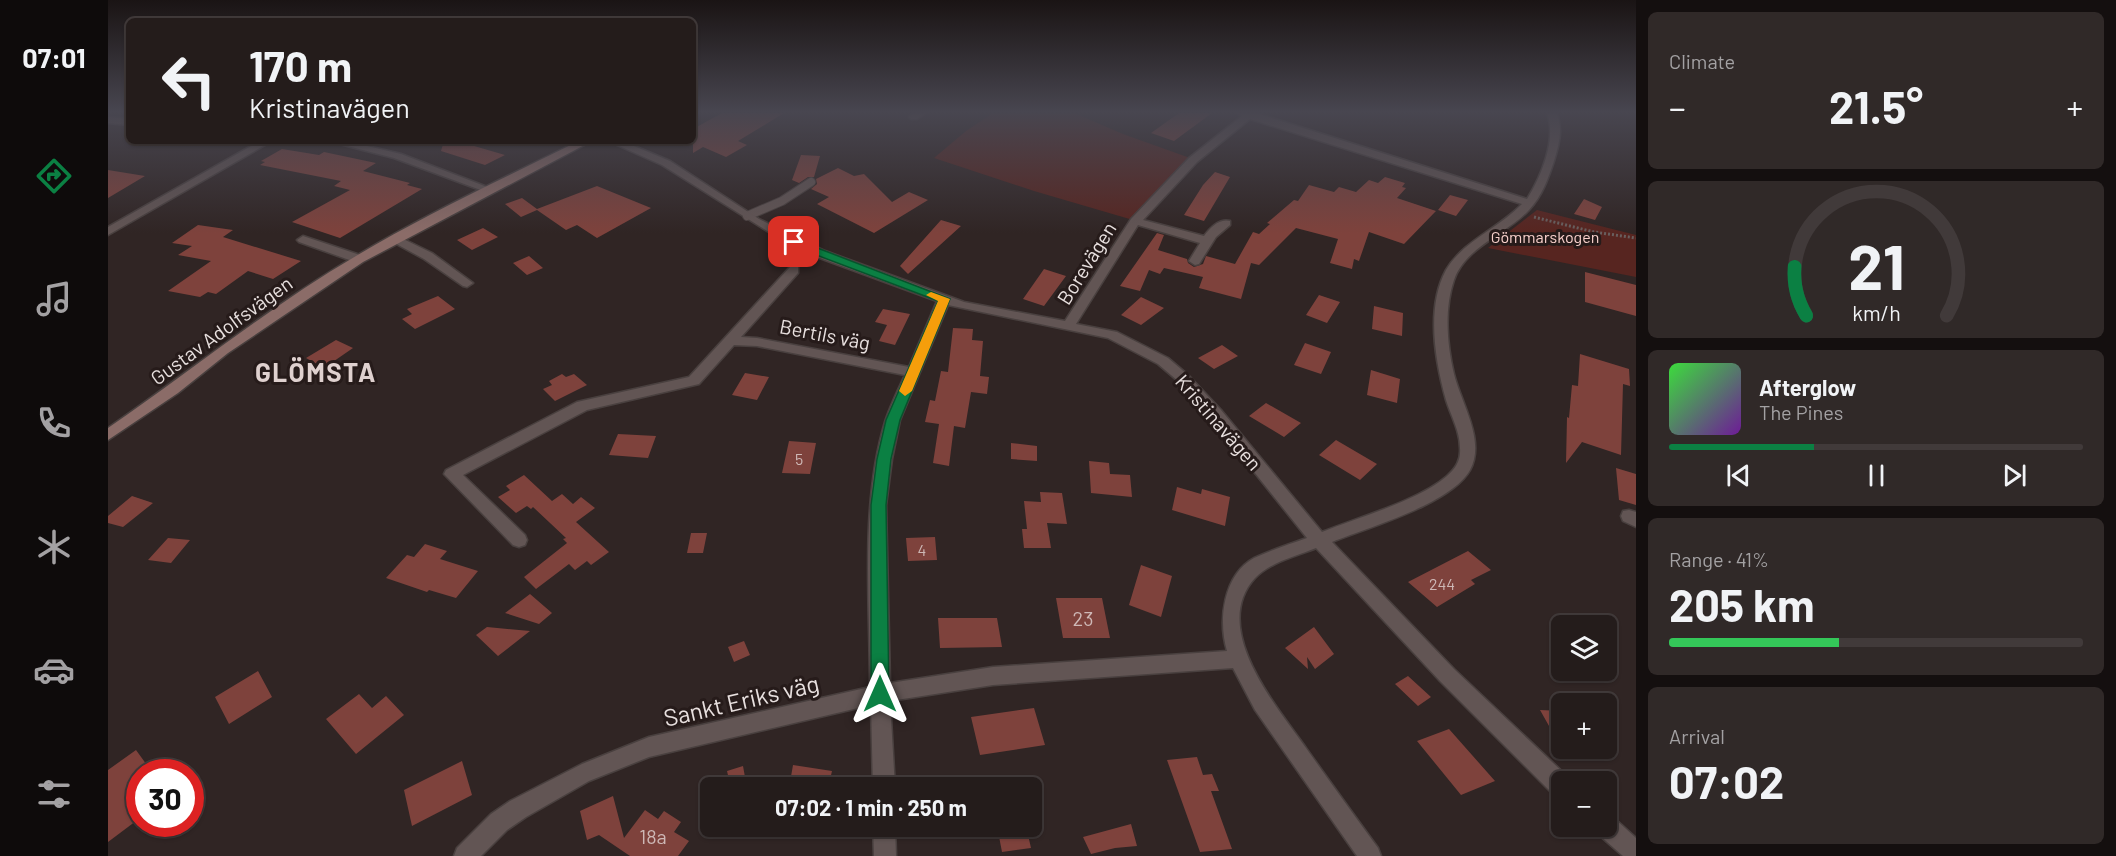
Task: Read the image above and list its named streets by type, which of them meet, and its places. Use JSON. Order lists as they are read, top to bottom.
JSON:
{
  "streets": {
    "street": [
      "Borevägen",
      "Gustav Adolfsvägen",
      "Bertils väg",
      "Kristinavägen",
      "Sankt Eriks väg"
    ]
  },
  "crossings": [
    ["Borevägen", "Kristinavägen"]
  ],
  "districts": ["GLÖMSTA"],
  "parks": ["Gömmarskogen"],
  "house_numbers": [
    "5",
    "4",
    "244",
    "23",
    "18a"
  ],
  "page": {
    "tabs": "07:01",
    "tile": [
      "Climate",
      ["Range · 41%", "205 km"],
      ["Arrival", "07:02"]
    ],
    "turn": ["170 m", "Kristinavägen"],
    "heat": ["−", "21.5°", "+"],
    "song": ["Afterglow", "The Pines"],
    "map_buttons": ["+", "−"],
    "limit": "30",
    "trip": "07:02 · 1 min · 250 m",
    "gauge": ["21", "km/h"]
  }
}
